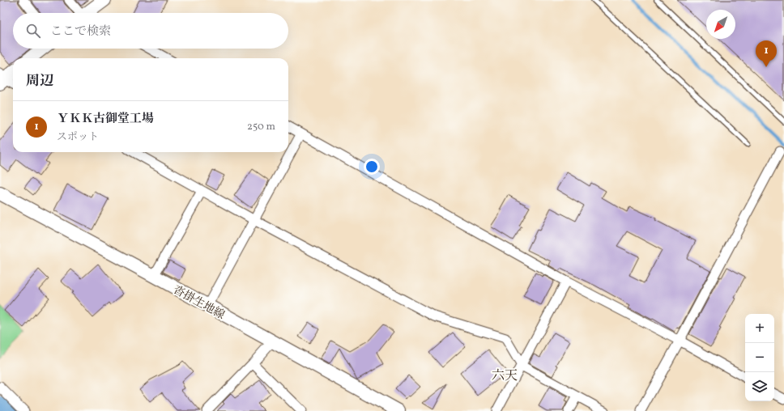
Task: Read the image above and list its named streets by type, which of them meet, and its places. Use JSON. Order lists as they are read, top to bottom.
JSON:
{
  "streets": {
    "main road": ["沓掛生地線"]
  },
  "districts": ["六天"],
  "north": "bottom left",
  "page": {
    "search": "ここで検索",
    "pins": "1",
    "heading": "周辺",
    "list": [
      {
        "mark": "1",
        "name": "ＹＫＫ古御堂工場",
        "note": "スポット",
        "value": "250 m"
      }
    ],
    "map_buttons": ["+", "−"]
  }
}
